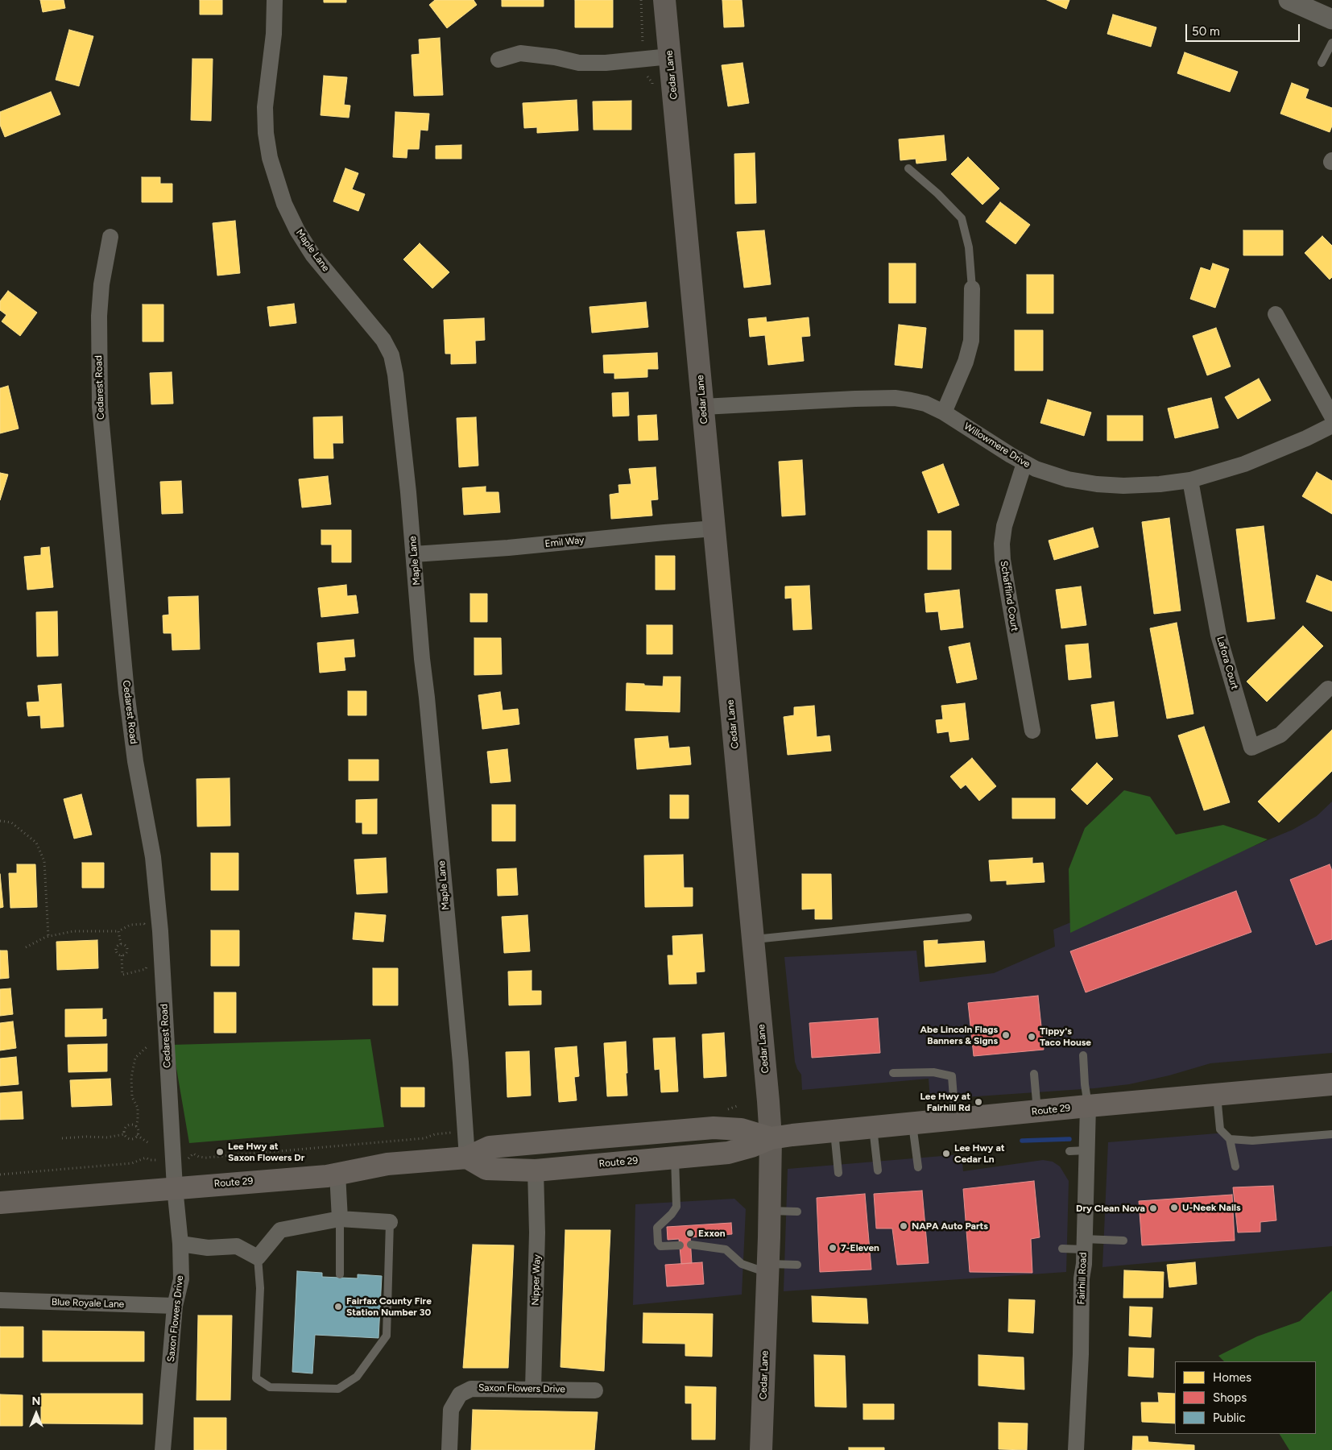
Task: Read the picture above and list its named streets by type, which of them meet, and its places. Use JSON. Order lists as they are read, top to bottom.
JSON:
{
  "streets": {
    "main road": ["Cedar Lane", "Route 29"],
    "street": [
      "Maple Lane",
      "Cedarest Road",
      "Willowmere Drive",
      "Emil Way",
      "Schafflind Court",
      "Lafora Court",
      "Fairhill Road",
      "Nipper Way",
      "Blue Royale Lane",
      "Saxon Flowers Drive"
    ]
  },
  "crossings": [
    ["Cedar Lane", "Willowmere Drive"],
    ["Cedar Lane", "Emil Way"],
    ["Cedar Lane", "Route 29"],
    ["Maple Lane", "Emil Way"],
    ["Maple Lane", "Route 29"],
    ["Cedarest Road", "Route 29"],
    ["Cedarest Road", "Saxon Flowers Drive"],
    ["Willowmere Drive", "Schafflind Court"],
    ["Willowmere Drive", "Lafora Court"],
    ["Route 29", "Fairhill Road"],
    ["Route 29", "Nipper Way"],
    ["Route 29", "Saxon Flowers Drive"],
    ["Nipper Way", "Saxon Flowers Drive"],
    ["Blue Royale Lane", "Saxon Flowers Drive"]
  ],
  "places": [
    "Abe Lincoln Flags Banners & Signs",
    "Tippy's Taco House",
    "Lee Hwy at Fairhill Rd",
    "Lee Hwy at Saxon Flowers Dr",
    "Lee Hwy at Cedar Ln",
    "U-Neek Nails",
    "Dry Clean Nova",
    "NAPA Auto Parts",
    "Exxon",
    "7-Eleven",
    "Fairfax County Fire Station Number 30"
  ],
  "legend": ["Homes", "Shops", "Public"],
  "scale_bar": "50 m",
  "north": "top"
}
